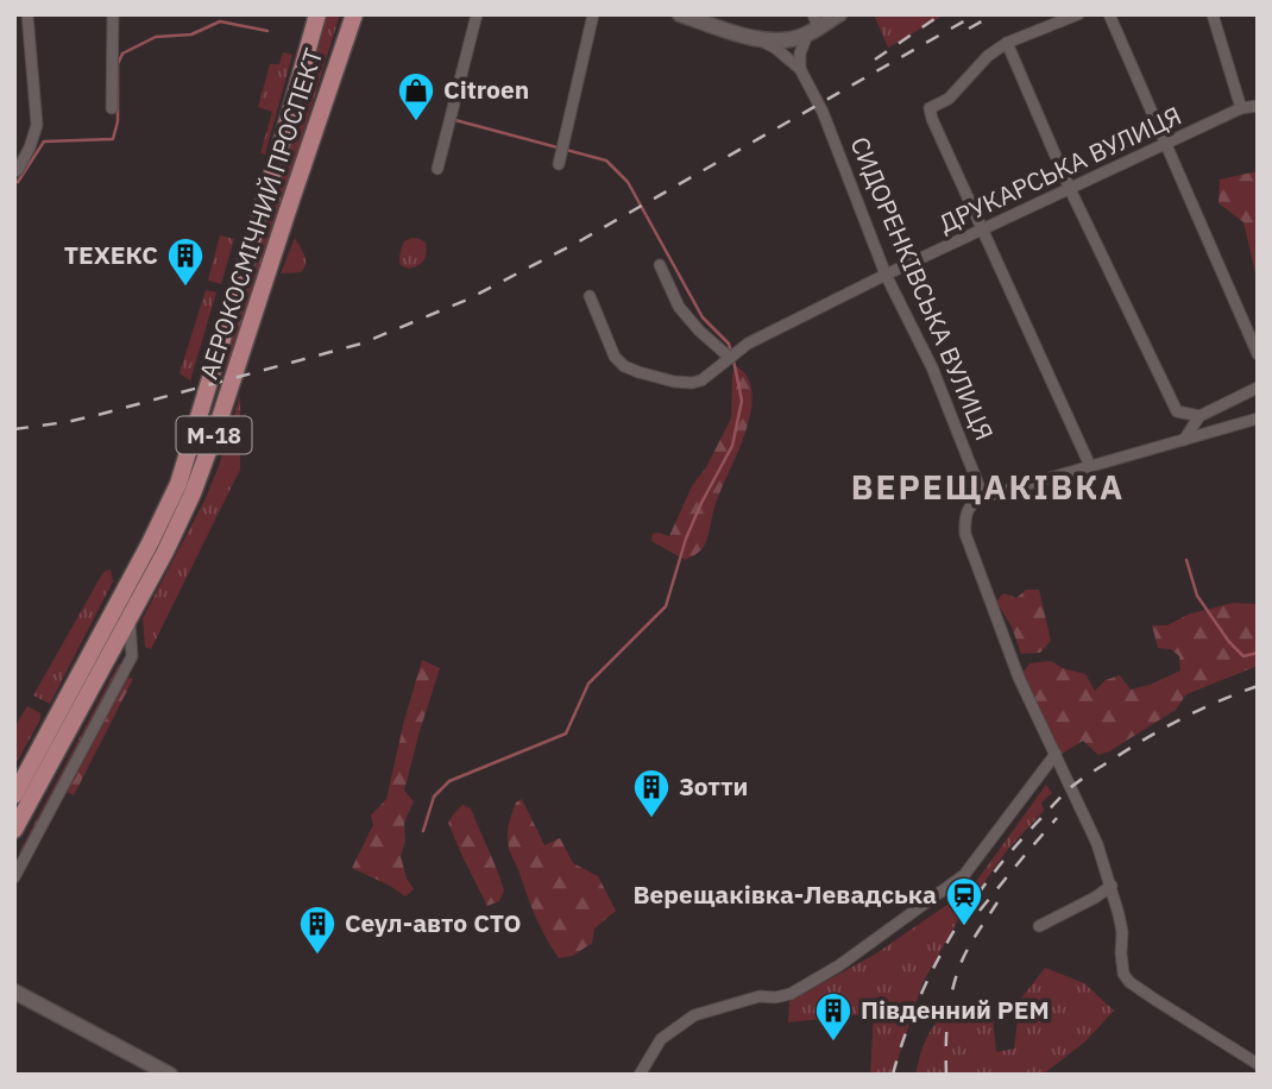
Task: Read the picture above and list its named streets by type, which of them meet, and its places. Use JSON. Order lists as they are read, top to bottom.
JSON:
{
  "streets": {
    "main road": ["АЕРОКОСМІЧНИЙ ПРОСПЕКТ", "М-18"],
    "street": ["ДРУКАРСЬКА ВУЛИЦЯ", "СИДОРЕНКІВСЬКА ВУЛИЦЯ"]
  },
  "crossings": [
    ["ДРУКАРСЬКА ВУЛИЦЯ", "СИДОРЕНКІВСЬКА ВУЛИЦЯ"]
  ],
  "districts": ["ВЕРЕЩАКІВКА"],
  "places": {
    "shop": ["Citroen"],
    "building": [
      "ТЕХЕКС",
      "Зотти",
      "Сеул-авто СТО",
      "Південний РЕМ"
    ],
    "station": ["Верещаківка-Левадська"]
  }
}
